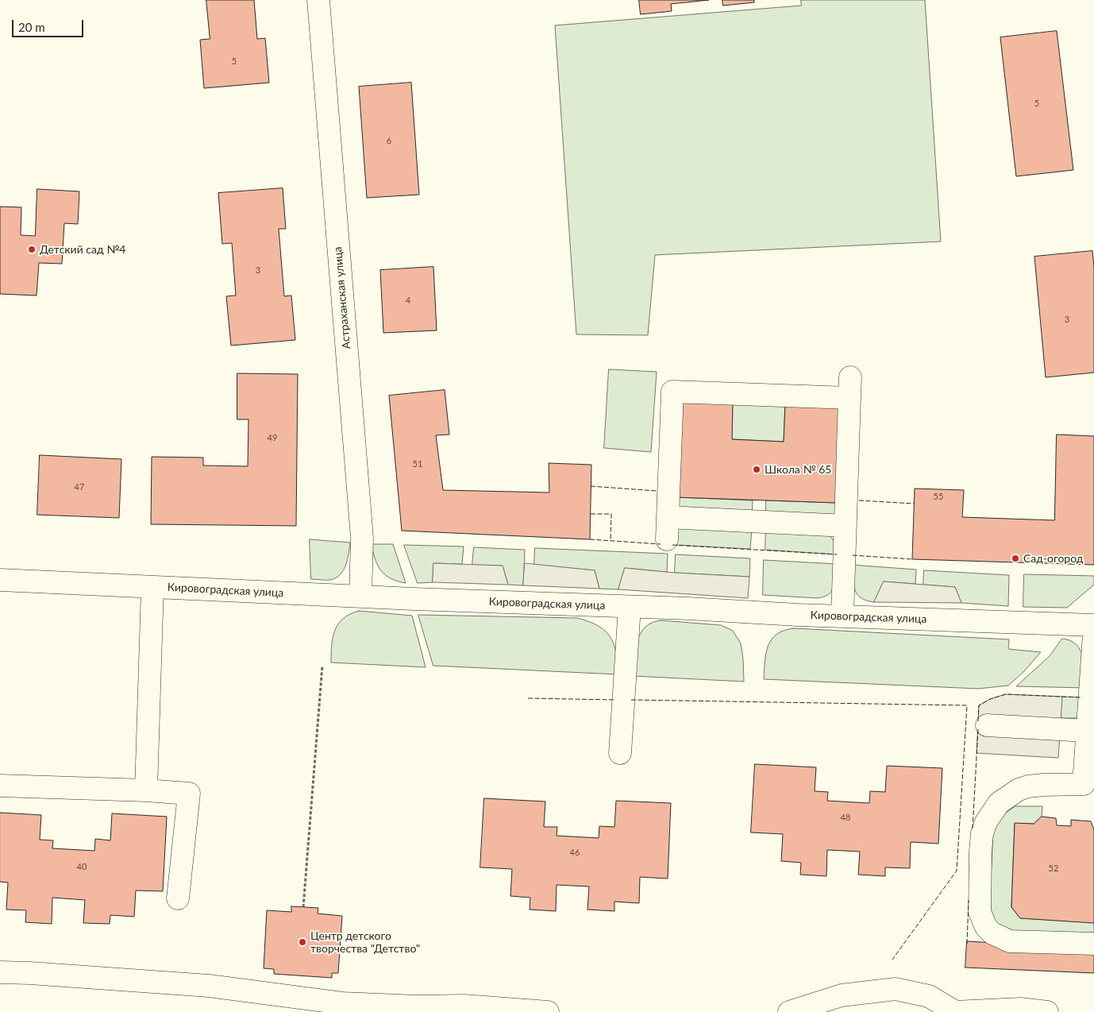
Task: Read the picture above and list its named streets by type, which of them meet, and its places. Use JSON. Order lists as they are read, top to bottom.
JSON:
{
  "streets": {
    "street": ["Астраханская улица", "Кировоградская улица"]
  },
  "crossings": [
    ["Астраханская улица", "Кировоградская улица"]
  ],
  "places": [
    "Детский сад №4",
    "Школа № 65",
    "Сад-огород",
    "Центр детского творчества \"Детство\""
  ],
  "house_numbers": [
    "5",
    "5",
    "6",
    "3",
    "4",
    "3",
    "49",
    "51",
    "47",
    "55",
    "48",
    "46",
    "40",
    "52"
  ],
  "scale_bar": "20 m"
}
